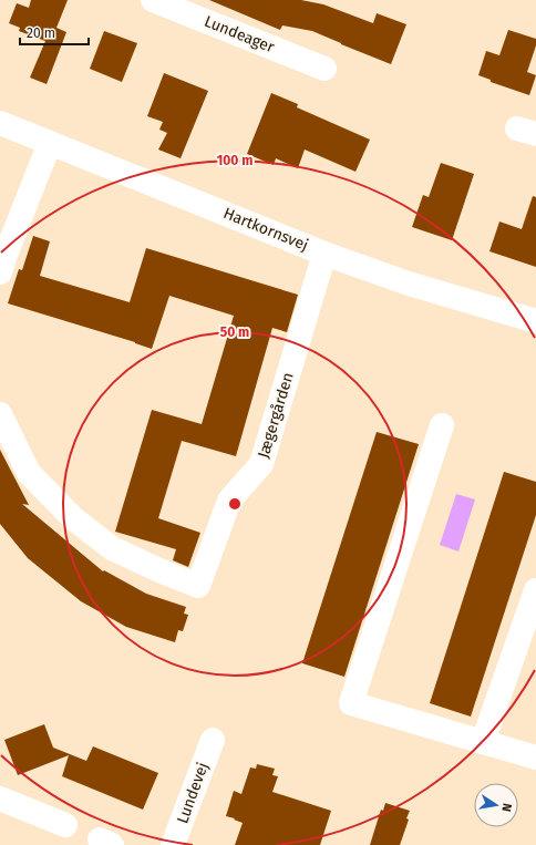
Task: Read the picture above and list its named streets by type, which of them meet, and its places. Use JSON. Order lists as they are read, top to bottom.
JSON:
{
  "streets": {
    "street": [
      "Lundeager",
      "Hartkornsvej",
      "Jægergården",
      "Lundevej"
    ]
  },
  "crossings": [
    ["Hartkornsvej", "Jægergården"]
  ],
  "scale_bar": "20 m",
  "north": "right",
  "rings": ["100 m", "50 m"]
}
